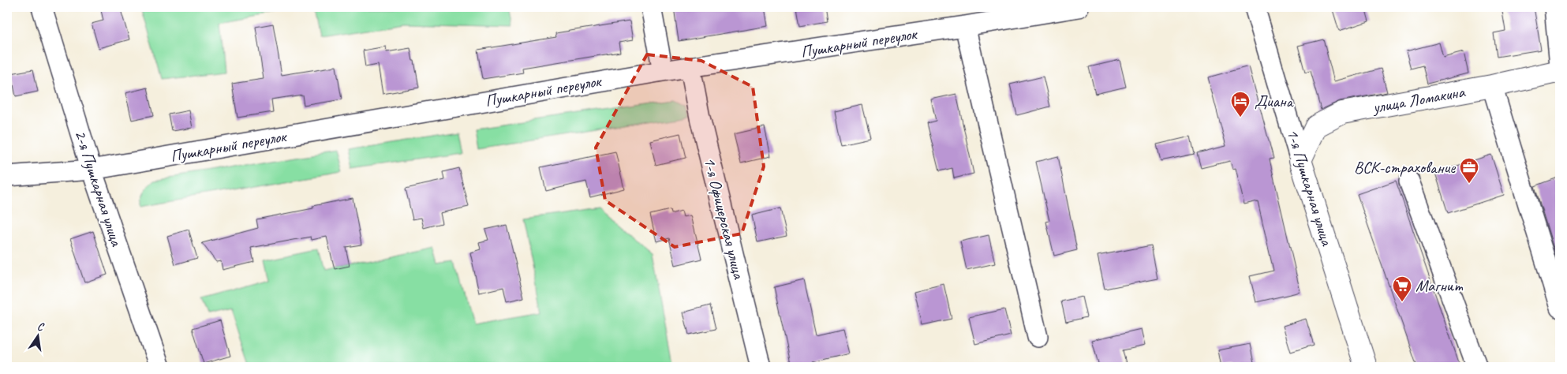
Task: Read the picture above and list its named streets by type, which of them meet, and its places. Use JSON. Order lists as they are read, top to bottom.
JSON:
{
  "streets": {
    "main road": ["улица Ломакина", "1-я Пушкарная улица"],
    "street": ["Пушкарный переулок", "2-я Пушкарная улица", "1-я Офицерская улица"]
  },
  "crossings": [
    ["Пушкарный переулок", "2-я Пушкарная улица"],
    ["Пушкарный переулок", "1-я Офицерская улица"],
    ["улица Ломакина", "1-я Пушкарная улица"]
  ],
  "places": {
    "hotel": ["Диана"],
    "office": ["ВСК-страхование"],
    "supermarket": ["Магнит"]
  },
  "north": "top"
}
